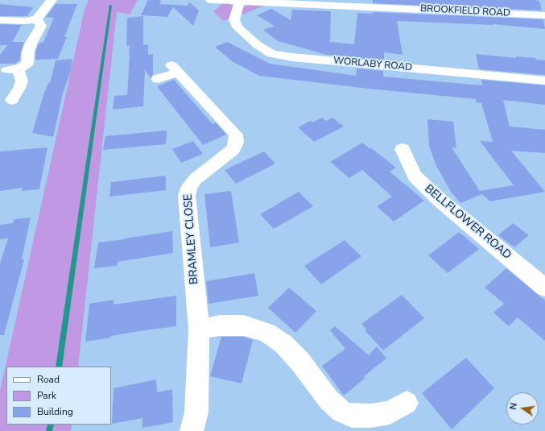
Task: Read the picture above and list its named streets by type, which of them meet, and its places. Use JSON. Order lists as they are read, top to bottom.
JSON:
{
  "streets": {
    "street": [
      "BROOKFIELD ROAD",
      "WORLABY ROAD",
      "BELLFLOWER ROAD",
      "BRAMLEY CLOSE"
    ]
  },
  "crossings": [
    ["BROOKFIELD ROAD", "WORLABY ROAD"]
  ],
  "legend": ["Road", "Park", "Building"],
  "north": "left"
}
